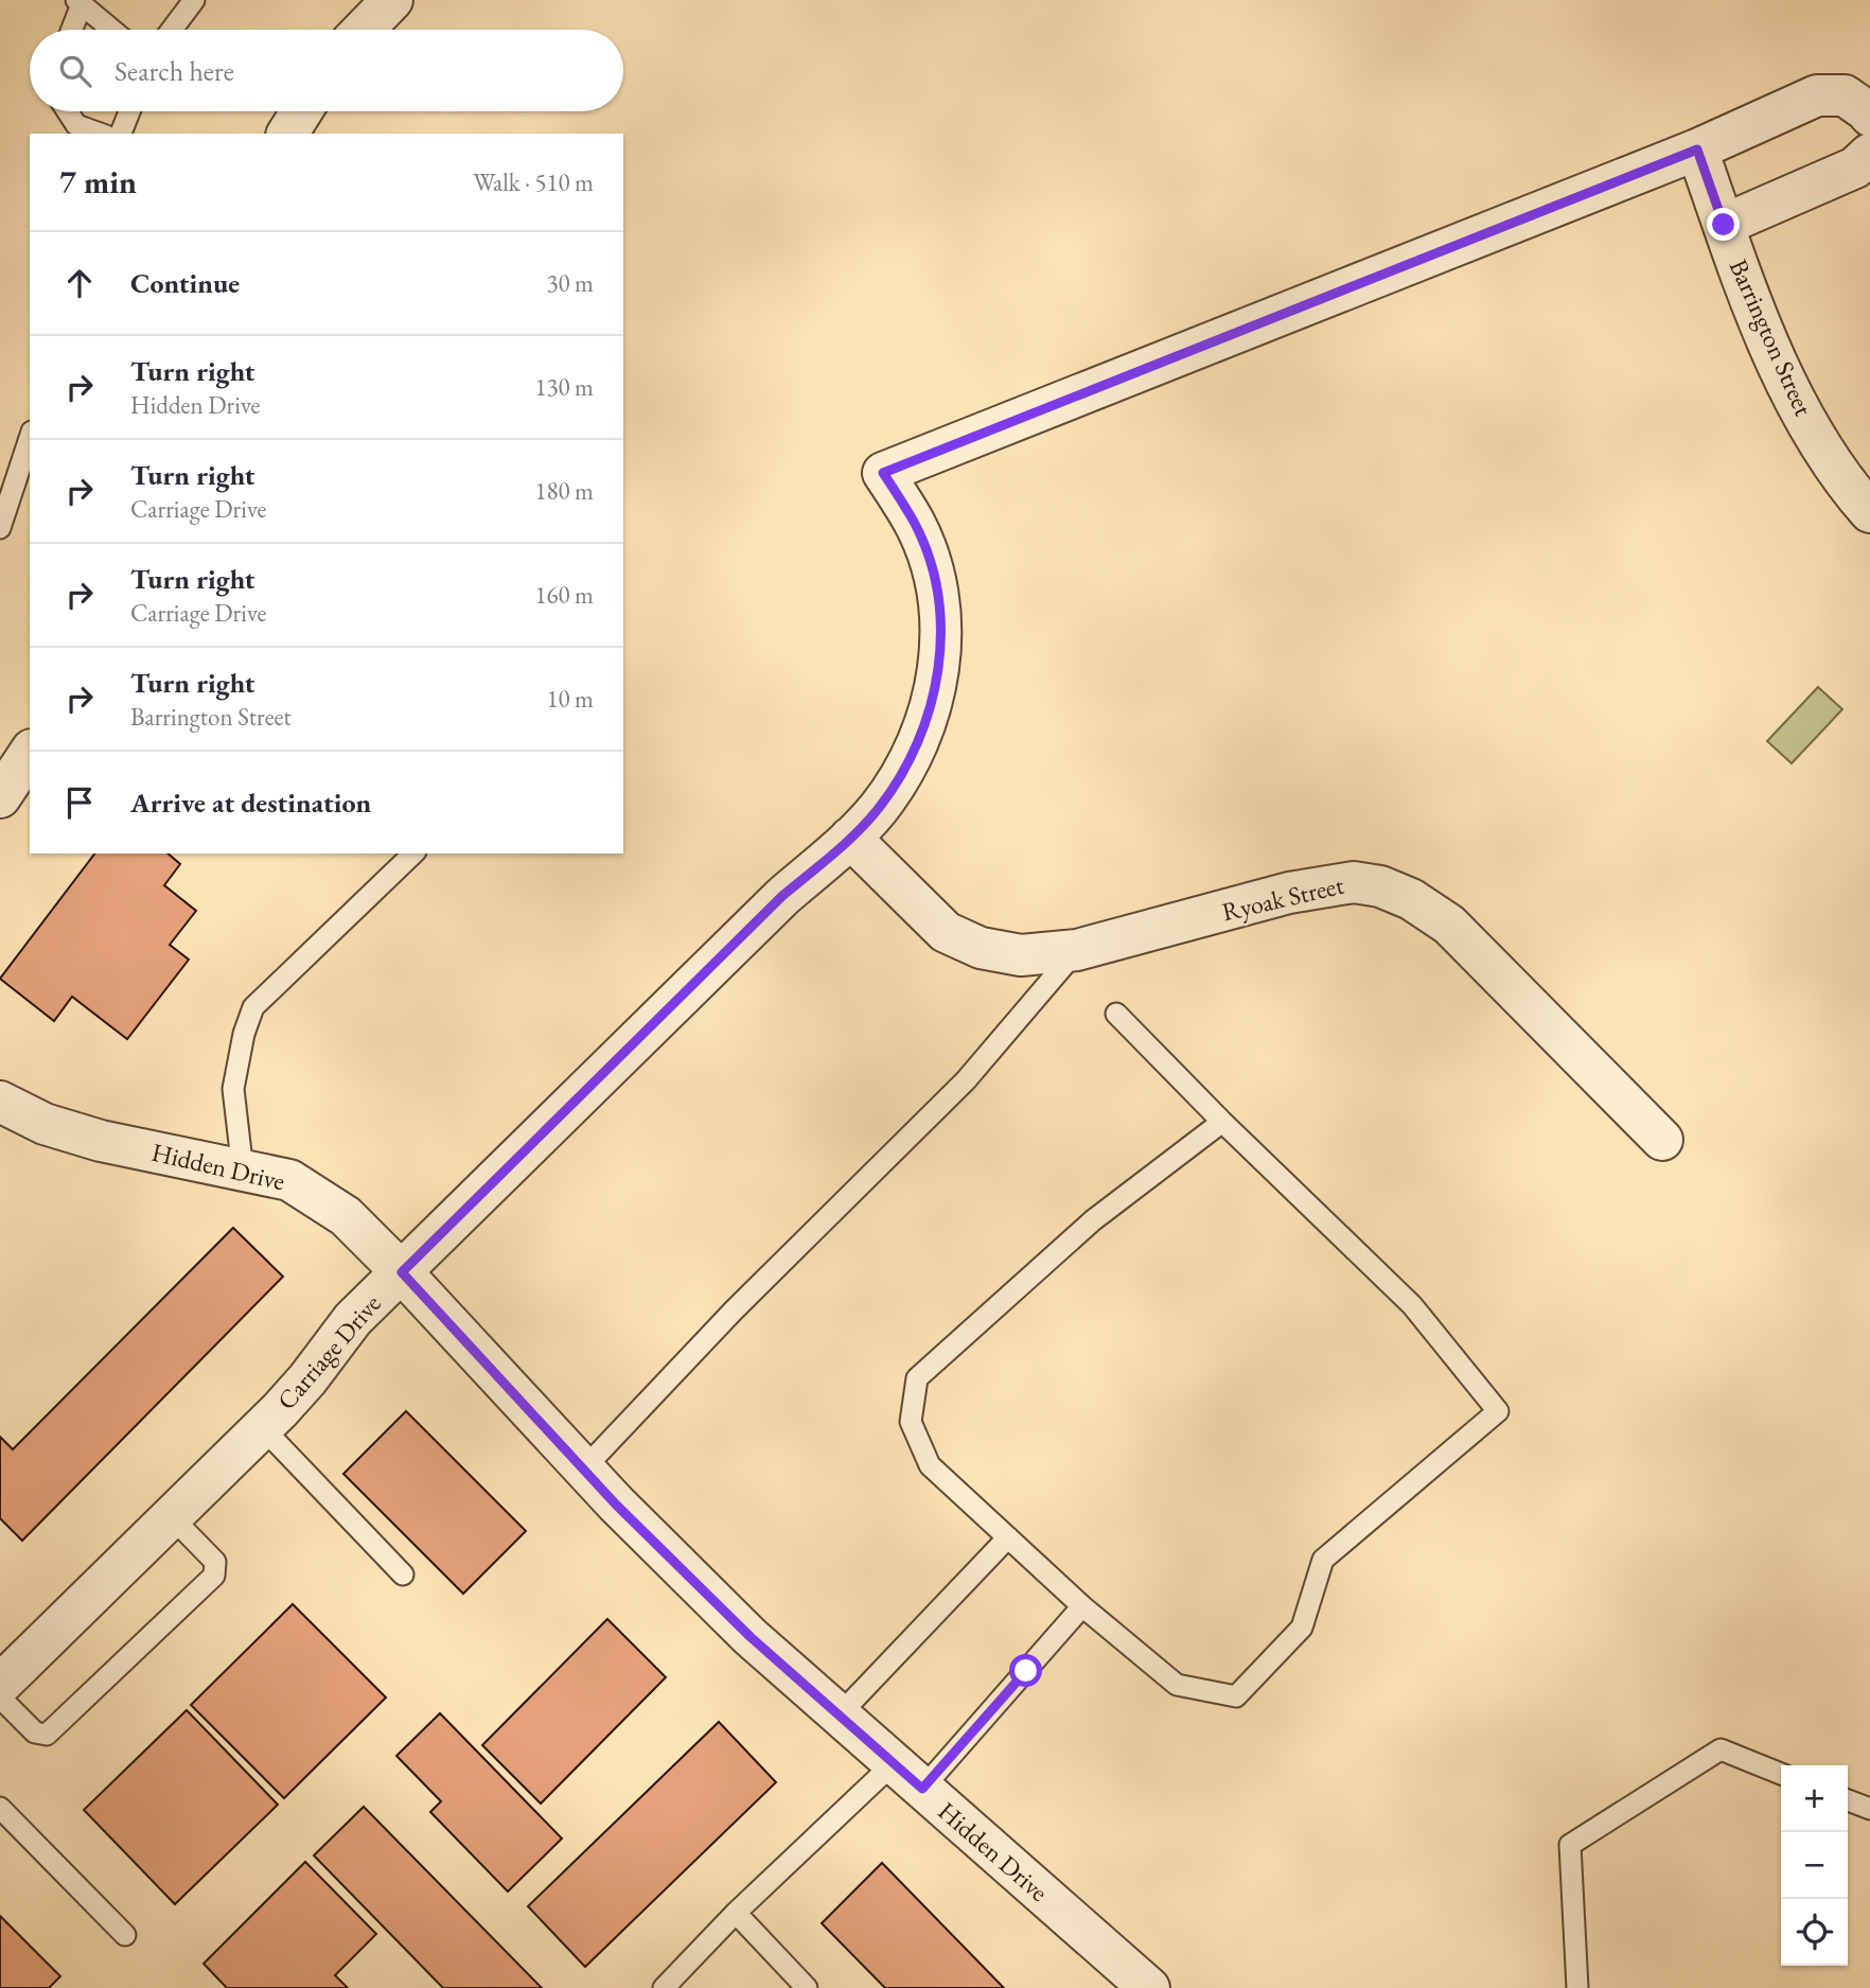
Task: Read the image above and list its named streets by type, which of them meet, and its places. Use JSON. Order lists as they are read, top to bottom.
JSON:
{
  "streets": {
    "street": [
      "Barrington Street",
      "Ryoak Street",
      "Hidden Drive",
      "Carriage Drive"
    ]
  },
  "crossings": [
    ["Barrington Street", "Carriage Drive"],
    ["Ryoak Street", "Carriage Drive"],
    ["Hidden Drive", "Carriage Drive"]
  ],
  "page": {
    "search": "Search here",
    "heading": ["7 min", "Walk · 510 m"],
    "list": [
      ["Continue", "30 m"],
      ["Turn right", "Hidden Drive", "130 m"],
      ["Turn right", "Carriage Drive", "180 m"],
      ["Turn right", "Carriage Drive", "160 m"],
      ["Turn right", "Barrington Street", "10 m"],
      "Arrive at destination"
    ],
    "map_buttons": ["+", "−"]
  }
}
